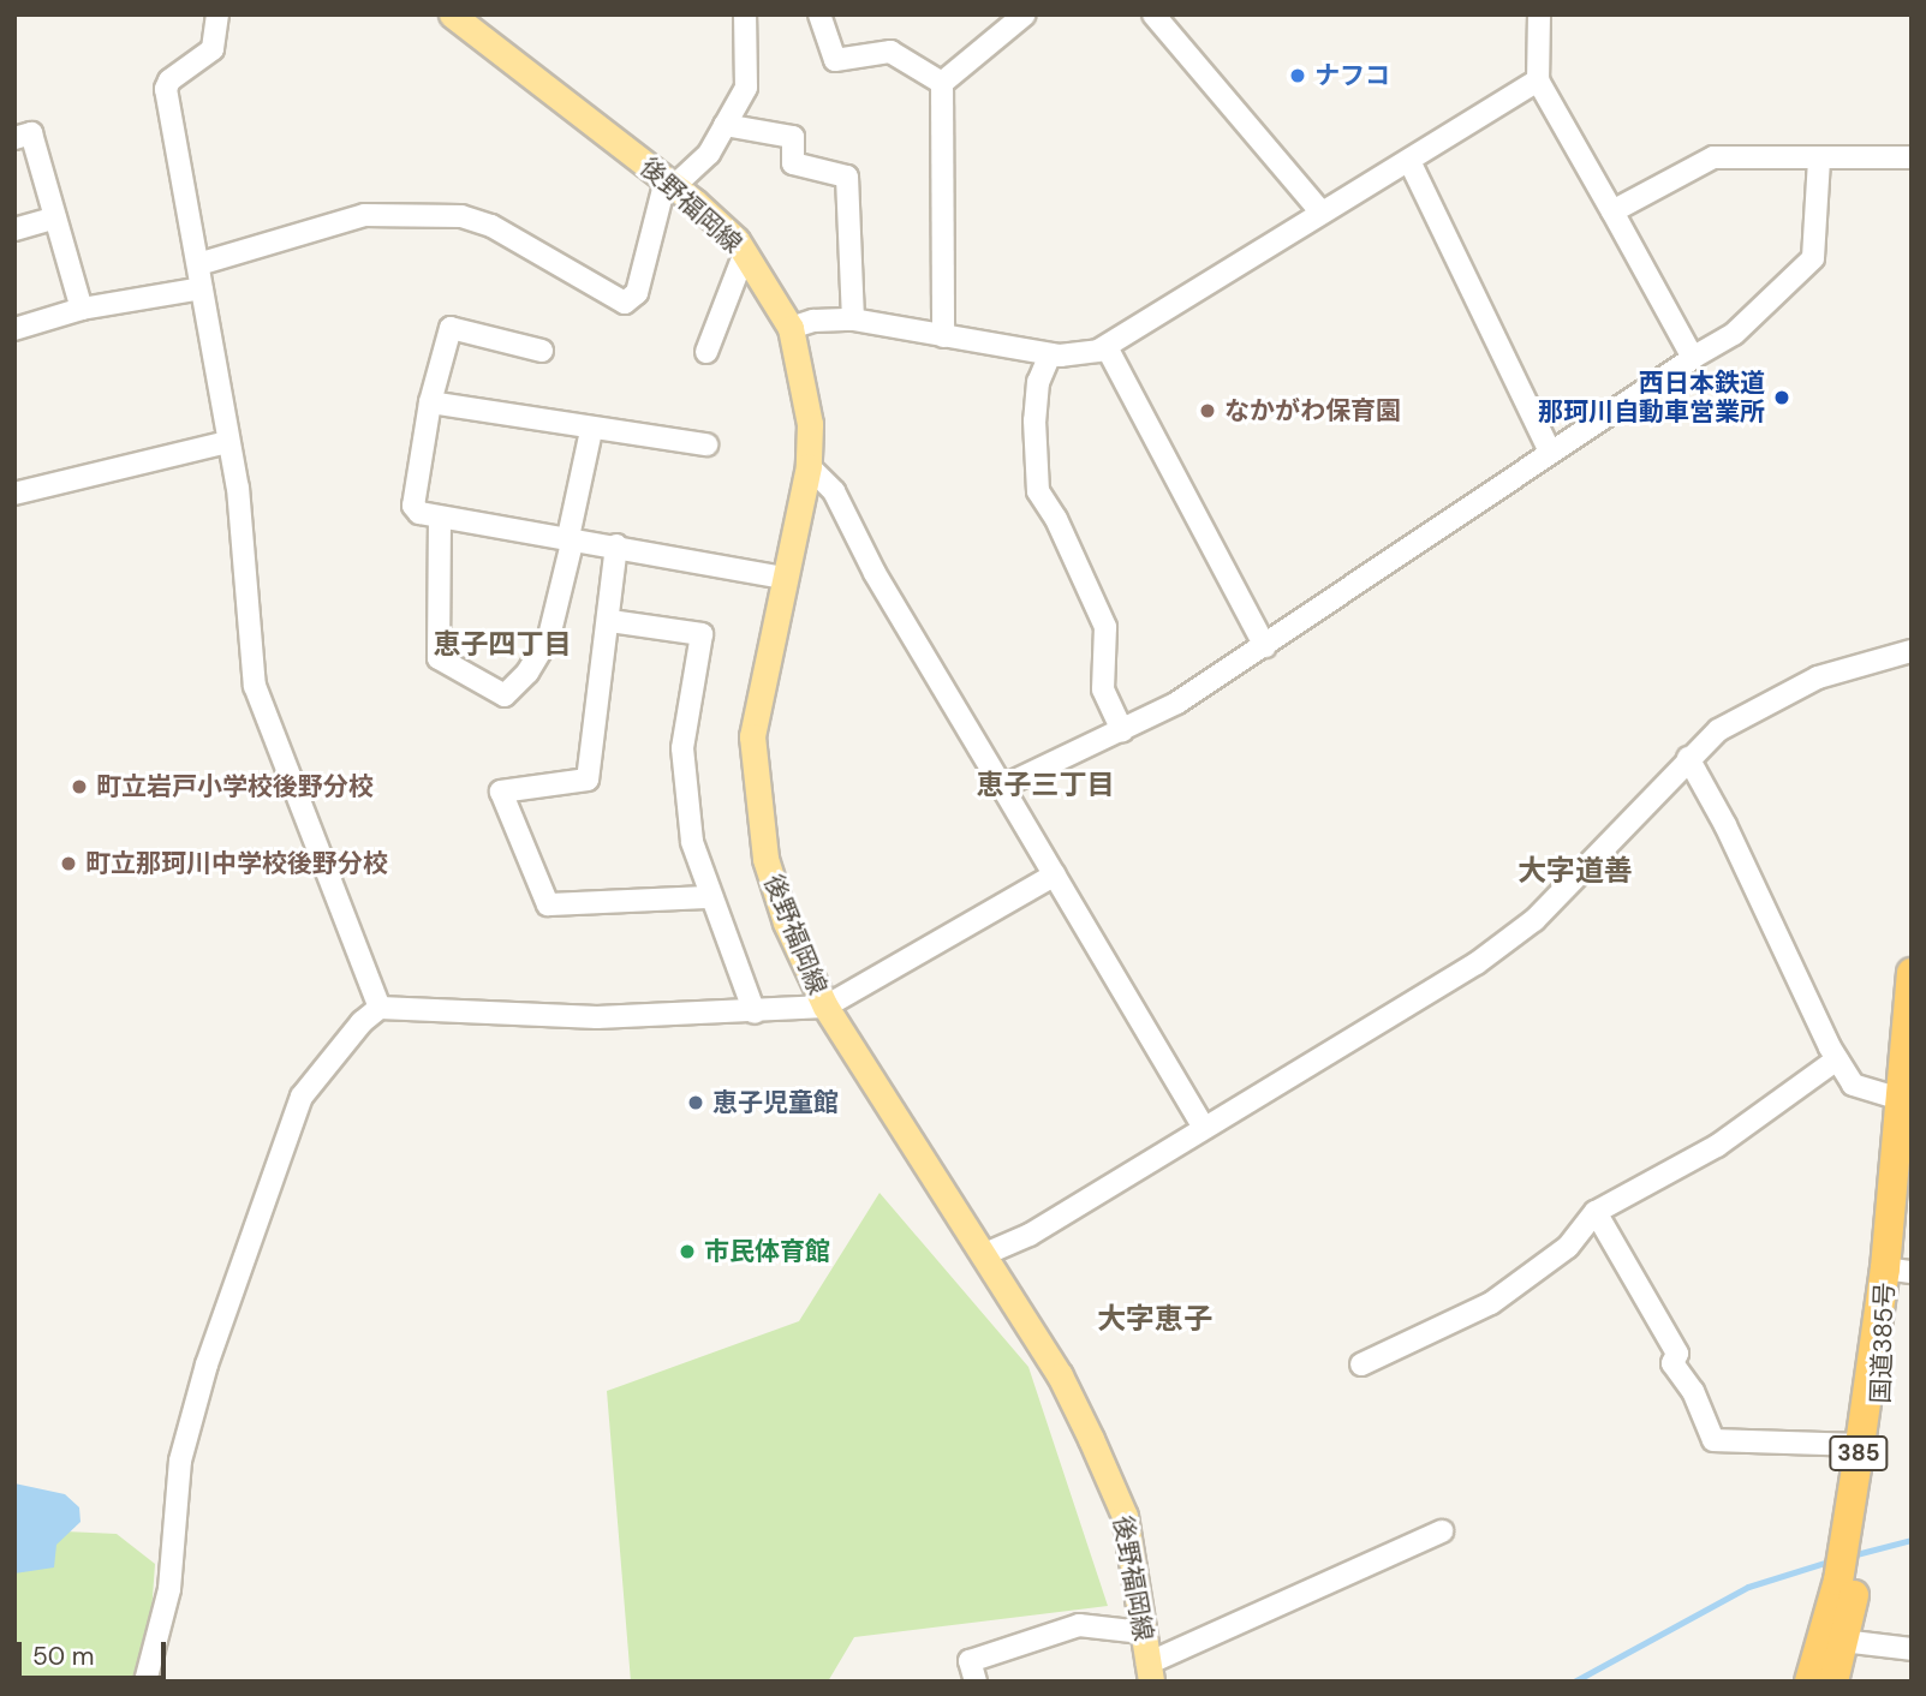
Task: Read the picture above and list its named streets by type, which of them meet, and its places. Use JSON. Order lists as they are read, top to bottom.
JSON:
{
  "streets": {
    "highway": ["国道385号", "385"],
    "main road": ["後野福岡線"]
  },
  "crossings": [
    ["国道385号", "385"]
  ],
  "districts": [
    "恵子四丁目",
    "恵子三丁目",
    "大字道善",
    "大字恵子"
  ],
  "places": [
    "ナフコ",
    "西日本鉄道 那珂川自動車営業所",
    "なかがわ保育園",
    "町立岩戸小学校後野分校",
    "町立那珂川中学校後野分校",
    "恵子児童館",
    "市民体育館"
  ],
  "scale_bar": "50 m"
}
